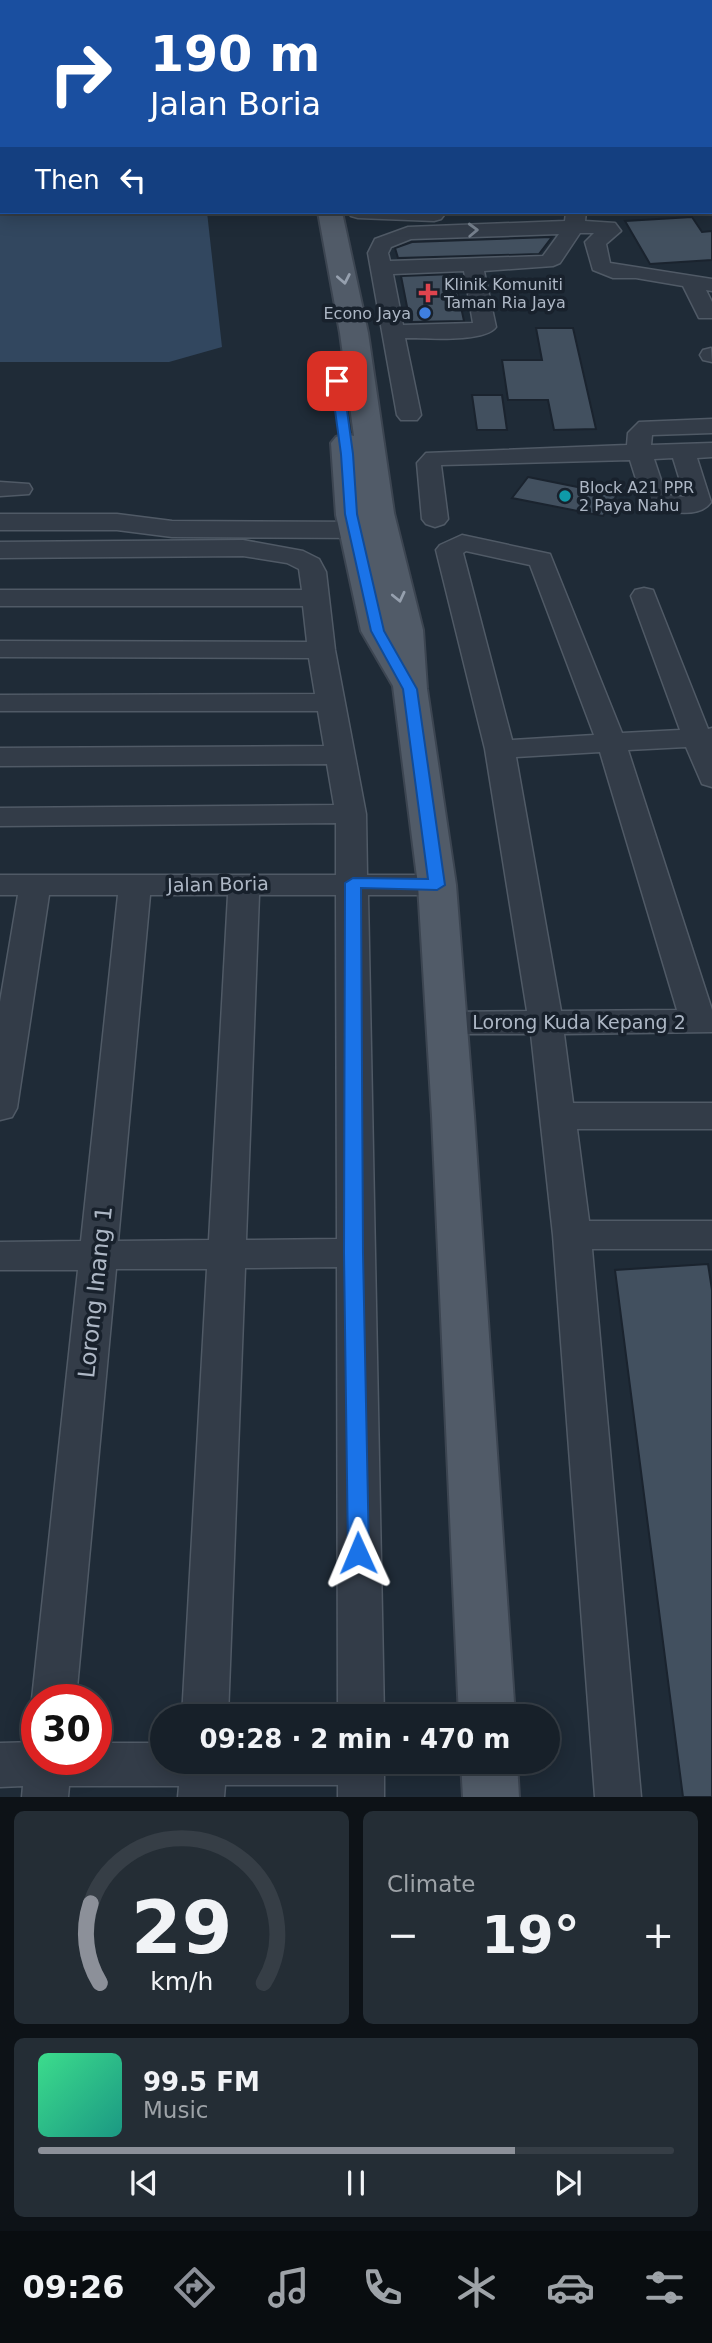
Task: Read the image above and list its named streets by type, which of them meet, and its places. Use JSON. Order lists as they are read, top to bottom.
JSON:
{
  "streets": {
    "street": ["Jalan Boria", "Lorong Kuda Kepang 2", "Lorong Inang 1"]
  },
  "crossings": [
    ["Jalan Boria", "Lorong Inang 1"]
  ],
  "places": {
    "health": ["Klinik Komuniti Taman Ria Jaya"],
    "other": ["Econo Jaya", "Block A21 PPR 2 Paya Nahu"]
  },
  "page": {
    "turn": ["190 m", "Jalan Boria"],
    "then": "Then",
    "limit": "30",
    "trip": "09:28 · 2 min · 470 m",
    "tile": "Climate",
    "heat": ["−", "19°", "+"],
    "song": ["99.5 FM", "Music"],
    "tabs": "09:26",
    "gauge": ["29", "km/h"]
  }
}
